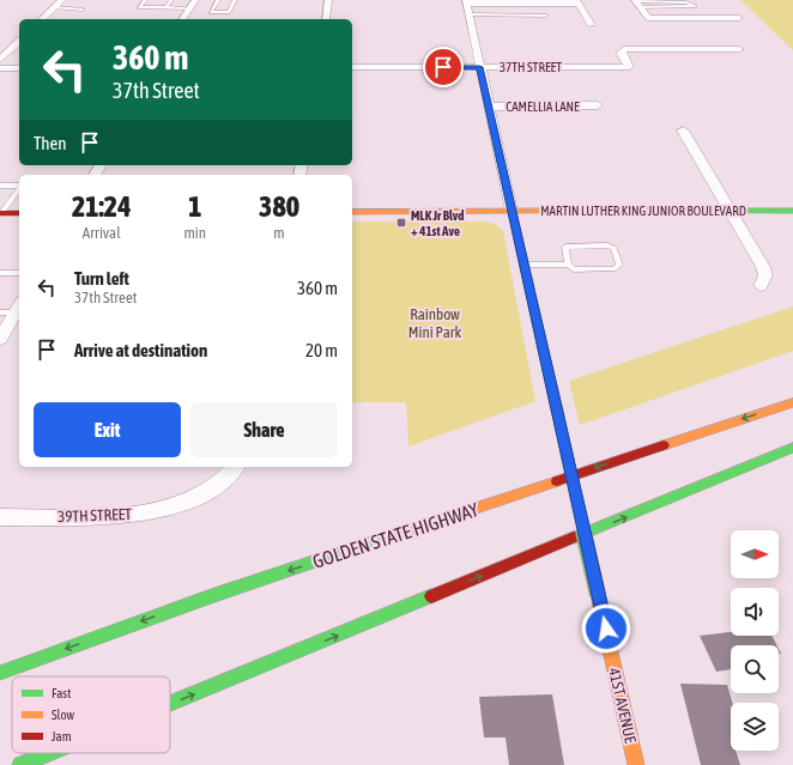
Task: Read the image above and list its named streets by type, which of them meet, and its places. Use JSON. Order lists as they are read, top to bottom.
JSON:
{
  "streets": {
    "main road": ["MARTIN LUTHER KING JUNIOR BOULEVARD", "GOLDEN STATE HIGHWAY", "41ST AVENUE"],
    "street": ["37TH STREET", "CAMELLIA LANE", "39TH STREET"]
  },
  "crossings": [
    ["37TH STREET", "41ST AVENUE"],
    ["CAMELLIA LANE", "41ST AVENUE"],
    ["MARTIN LUTHER KING JUNIOR BOULEVARD", "41ST AVENUE"]
  ],
  "parks": ["Rainbow Mini Park"],
  "places": {
    "transit": ["MLK Jr Blvd + 41st Ave"]
  },
  "legend": ["Fast", "Slow", "Jam"],
  "north": "right",
  "page": {
    "turn": ["360 m", "37th Street"],
    "then": "Then",
    "eta": [
      "21:24",
      "Arrival",
      "1",
      "min",
      "380",
      "m"
    ],
    "list": [
      {
        "name": "Turn left",
        "note": "37th Street",
        "value": "360 m"
      },
      {
        "name": "Arrive at destination",
        "value": "20 m"
      }
    ],
    "buttons": ["Exit", "Share"]
  }
}
